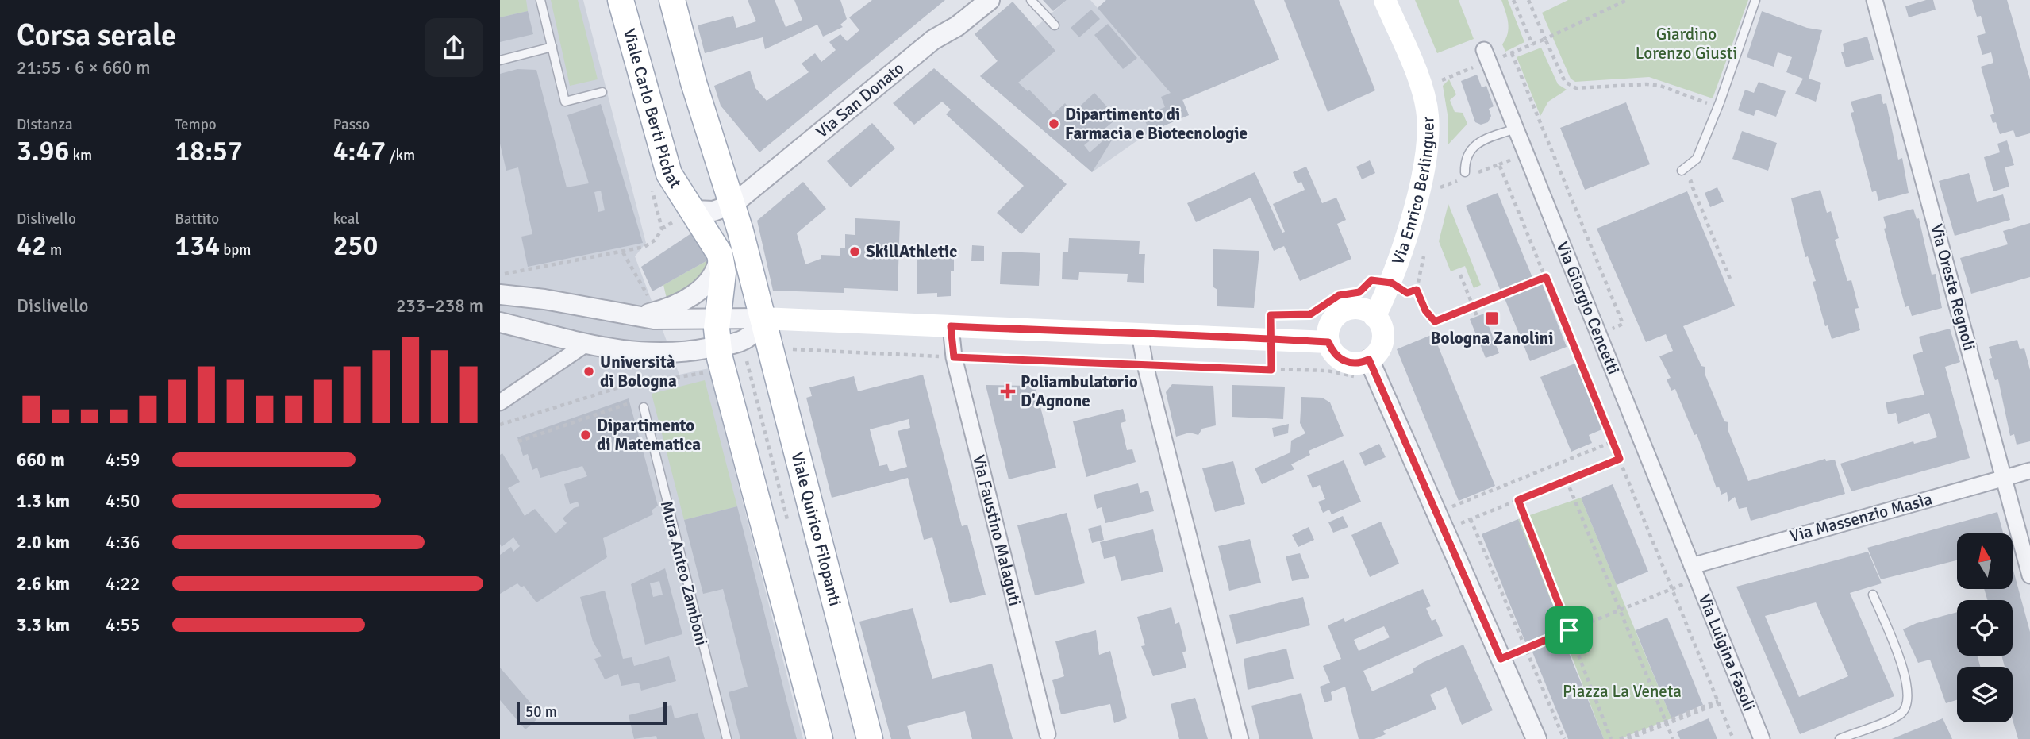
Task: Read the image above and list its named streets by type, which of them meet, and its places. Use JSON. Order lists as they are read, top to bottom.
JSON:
{
  "streets": {
    "main road": ["Viale Carlo Berti Pichat", "Via Enrico Berlinguer", "Viale Quirico Filopanti"],
    "street": [
      "Via San Donato",
      "Via Oreste Regnoli",
      "Via Giorgio Cencetti",
      "Via Massenzio Masìa",
      "Via Faustino Malaguti",
      "Via Luigina Fasoli"
    ],
    "lane": ["Mura Anteo Zamboni"]
  },
  "crossings": [
    ["Via San Donato", "Viale Quirico Filopanti"],
    ["Via Oreste Regnoli", "Via Massenzio Masìa"],
    ["Via Giorgio Cencetti", "Via Massenzio Masìa"],
    ["Via Giorgio Cencetti", "Via Luigina Fasoli"],
    ["Via Massenzio Masìa", "Via Luigina Fasoli"]
  ],
  "parks": ["Giardino Lorenzo Giusti", "Piazza La Veneta"],
  "places": {
    "other": [
      "Dipartimento di Farmacia e Biotecnologie",
      "SkillAthletic",
      "Università di Bologna",
      "Dipartimento di Matematica"
    ],
    "transit": ["Bologna Zanolini"],
    "health": ["Poliambulatorio D'Agnone"]
  },
  "scale_bar": "50 m",
  "north": "top",
  "page": {
    "heading": ["Corsa serale", "21:55 · 6 × 660 m"],
    "stats": [
      ["Distanza", "3.96 km"],
      ["Tempo", "18:57"],
      ["Passo", "4:47 /km"],
      ["Dislivello", "42 m"],
      ["Battito", "134 bpm"],
      ["kcal", "250"]
    ],
    "chart": ["Dislivello", "233–238 m"],
    "list": [
      {
        "name": "660 m",
        "note": "4:59"
      },
      {
        "name": "1.3 km",
        "note": "4:50"
      },
      {
        "name": "2.0 km",
        "note": "4:36"
      },
      {
        "name": "2.6 km",
        "note": "4:22"
      },
      {
        "name": "3.3 km",
        "note": "4:55"
      }
    ],
    "scale": "50 m"
  }
}
